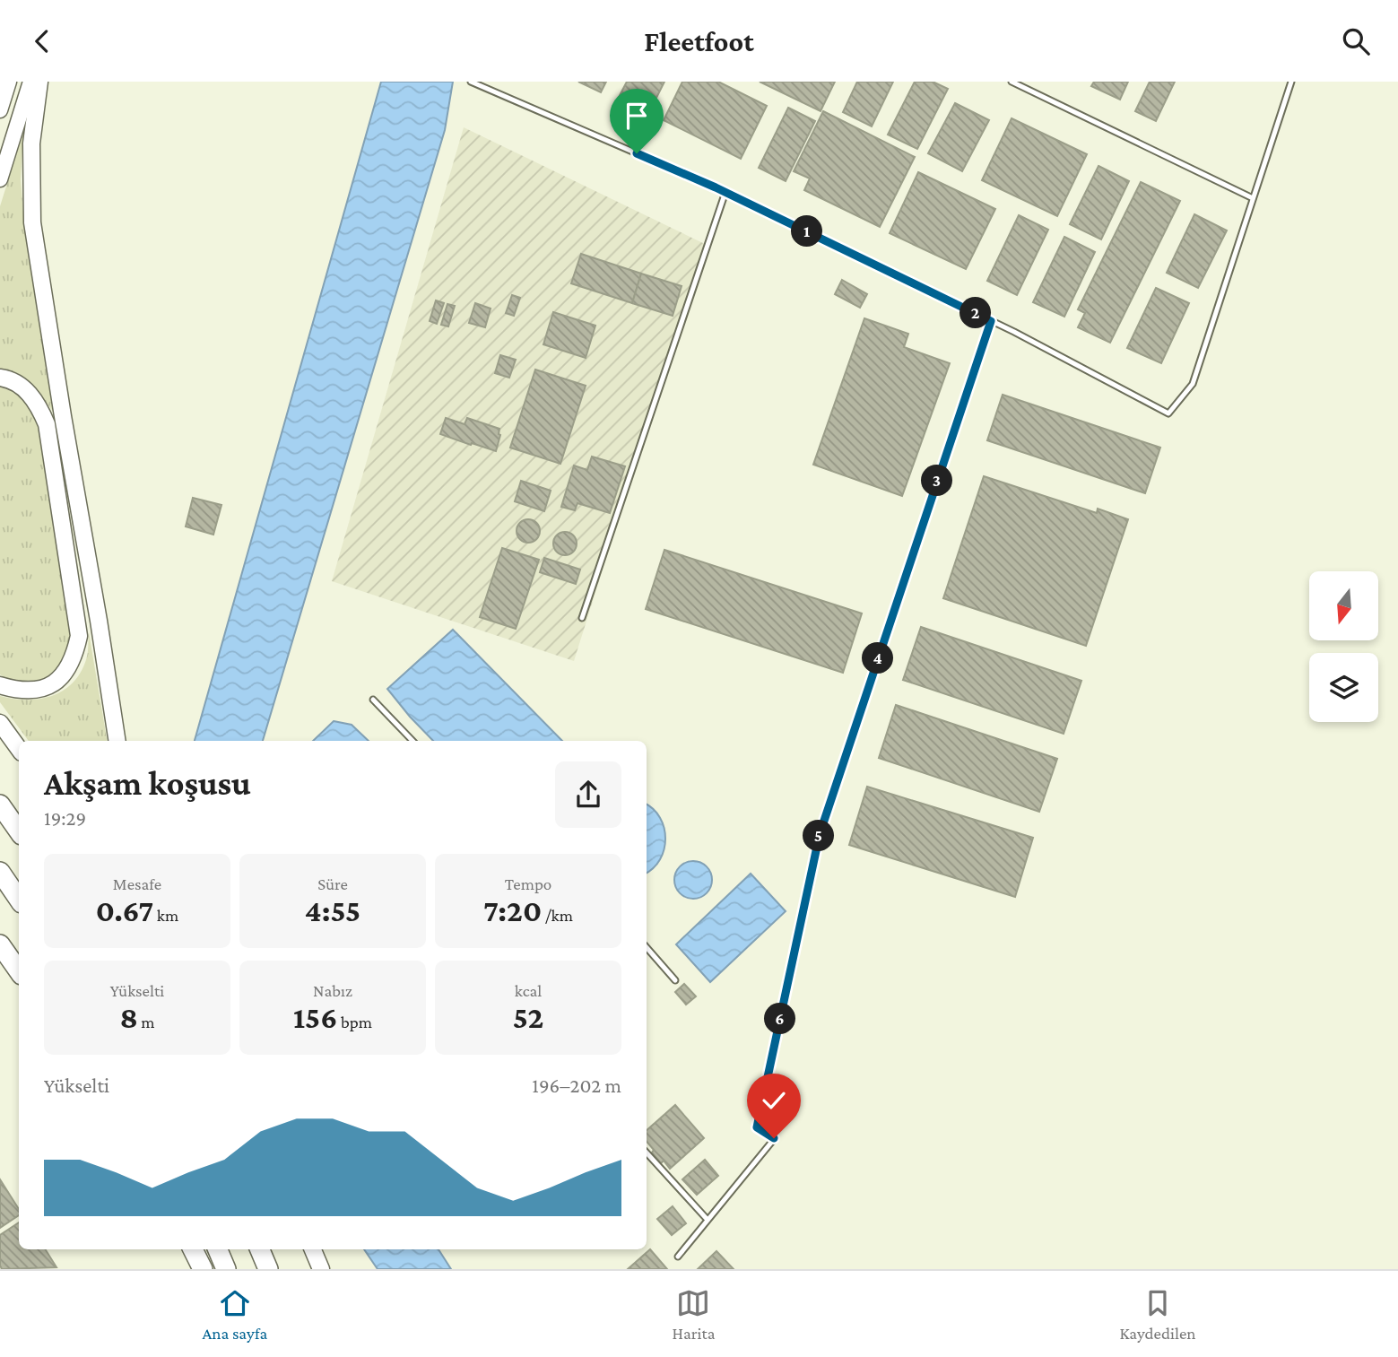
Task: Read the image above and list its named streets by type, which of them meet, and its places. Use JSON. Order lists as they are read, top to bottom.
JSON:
{
  "north": "bottom",
  "page": {
    "header": "Fleetfoot",
    "pins": [
      "1",
      "2",
      "3",
      "4",
      "5",
      "6"
    ],
    "heading": ["Akşam koşusu", "19:29"],
    "stats": [
      ["Mesafe", "0.67 km"],
      ["Süre", "4:55"],
      ["Tempo", "7:20 /km"],
      ["Yükselti", "8 m"],
      ["Nabız", "156 bpm"],
      ["kcal", "52"]
    ],
    "chart": ["Yükselti", "196–202 m"],
    "tabs": ["Ana sayfa", "Harita", "Kaydedilen"]
  }
}
